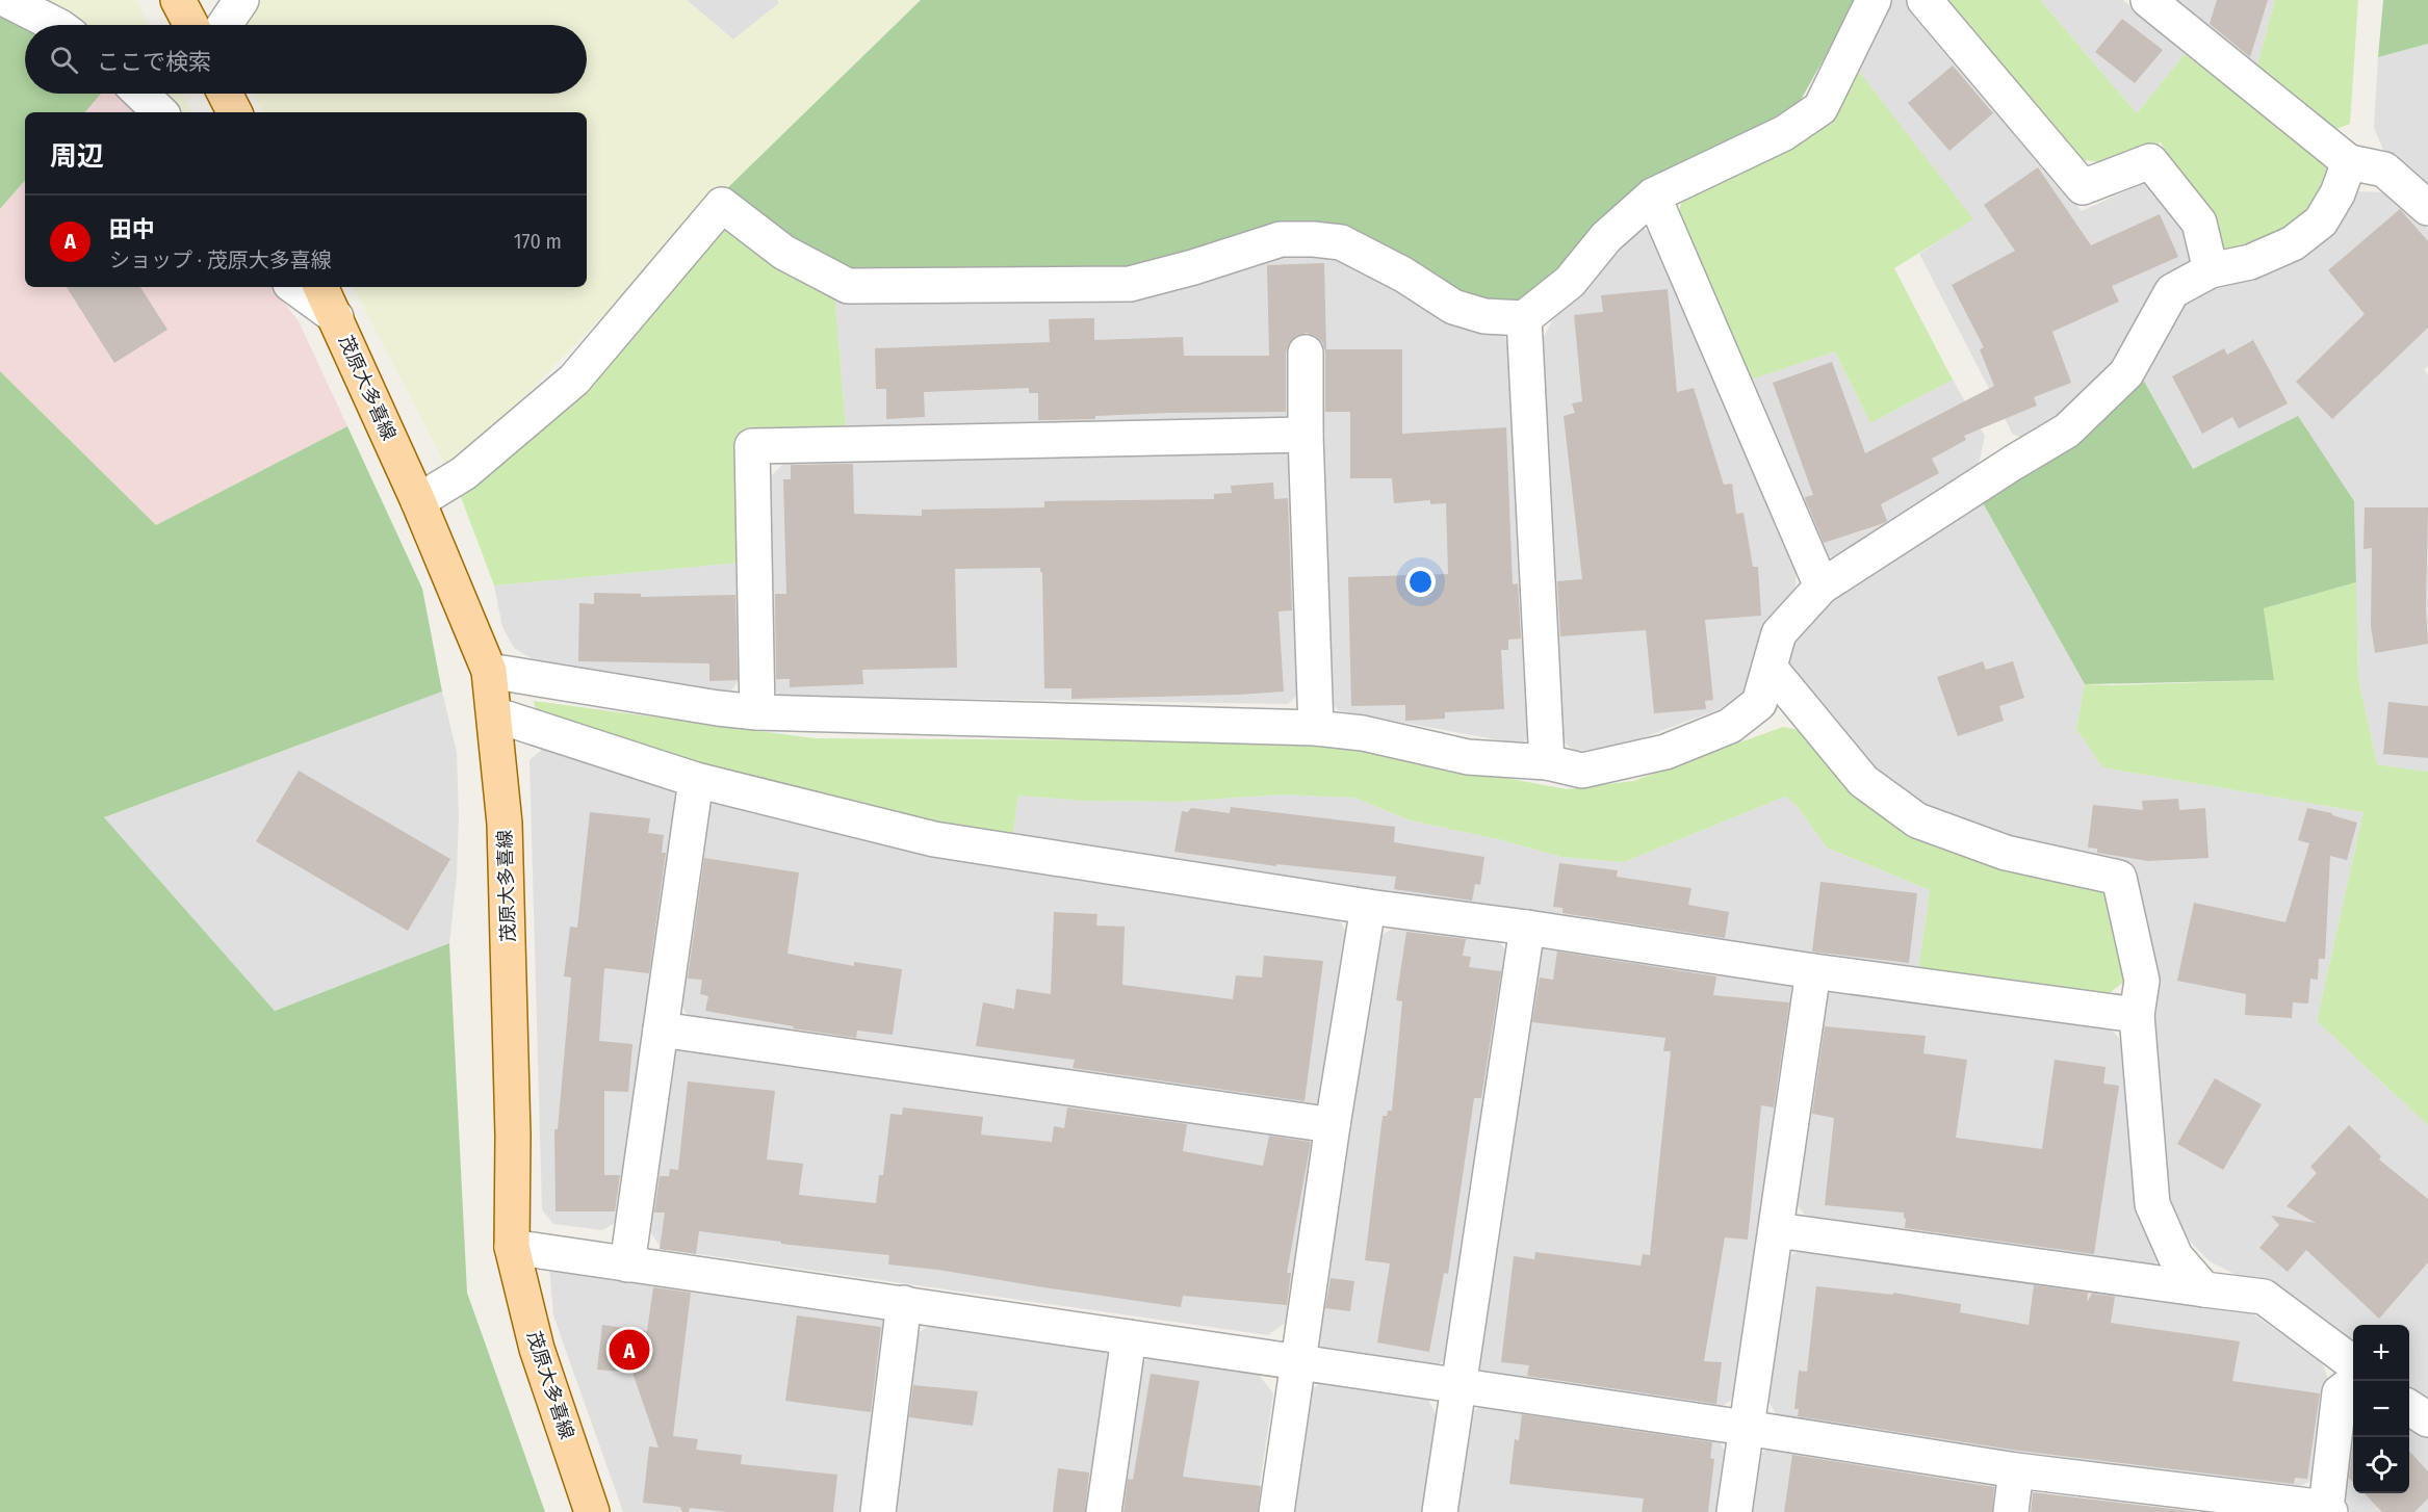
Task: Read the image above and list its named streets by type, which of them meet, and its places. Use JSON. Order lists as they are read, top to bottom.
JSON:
{
  "streets": {
    "main road": ["茂原大多喜線"]
  },
  "page": {
    "search": "ここで検索",
    "heading": "周辺",
    "list": [
      {
        "mark": "A",
        "name": "田中",
        "note": "ショップ · 茂原大多喜線",
        "value": "170 m"
      }
    ],
    "map_buttons": ["+", "−"],
    "pins": "A"
  }
}
